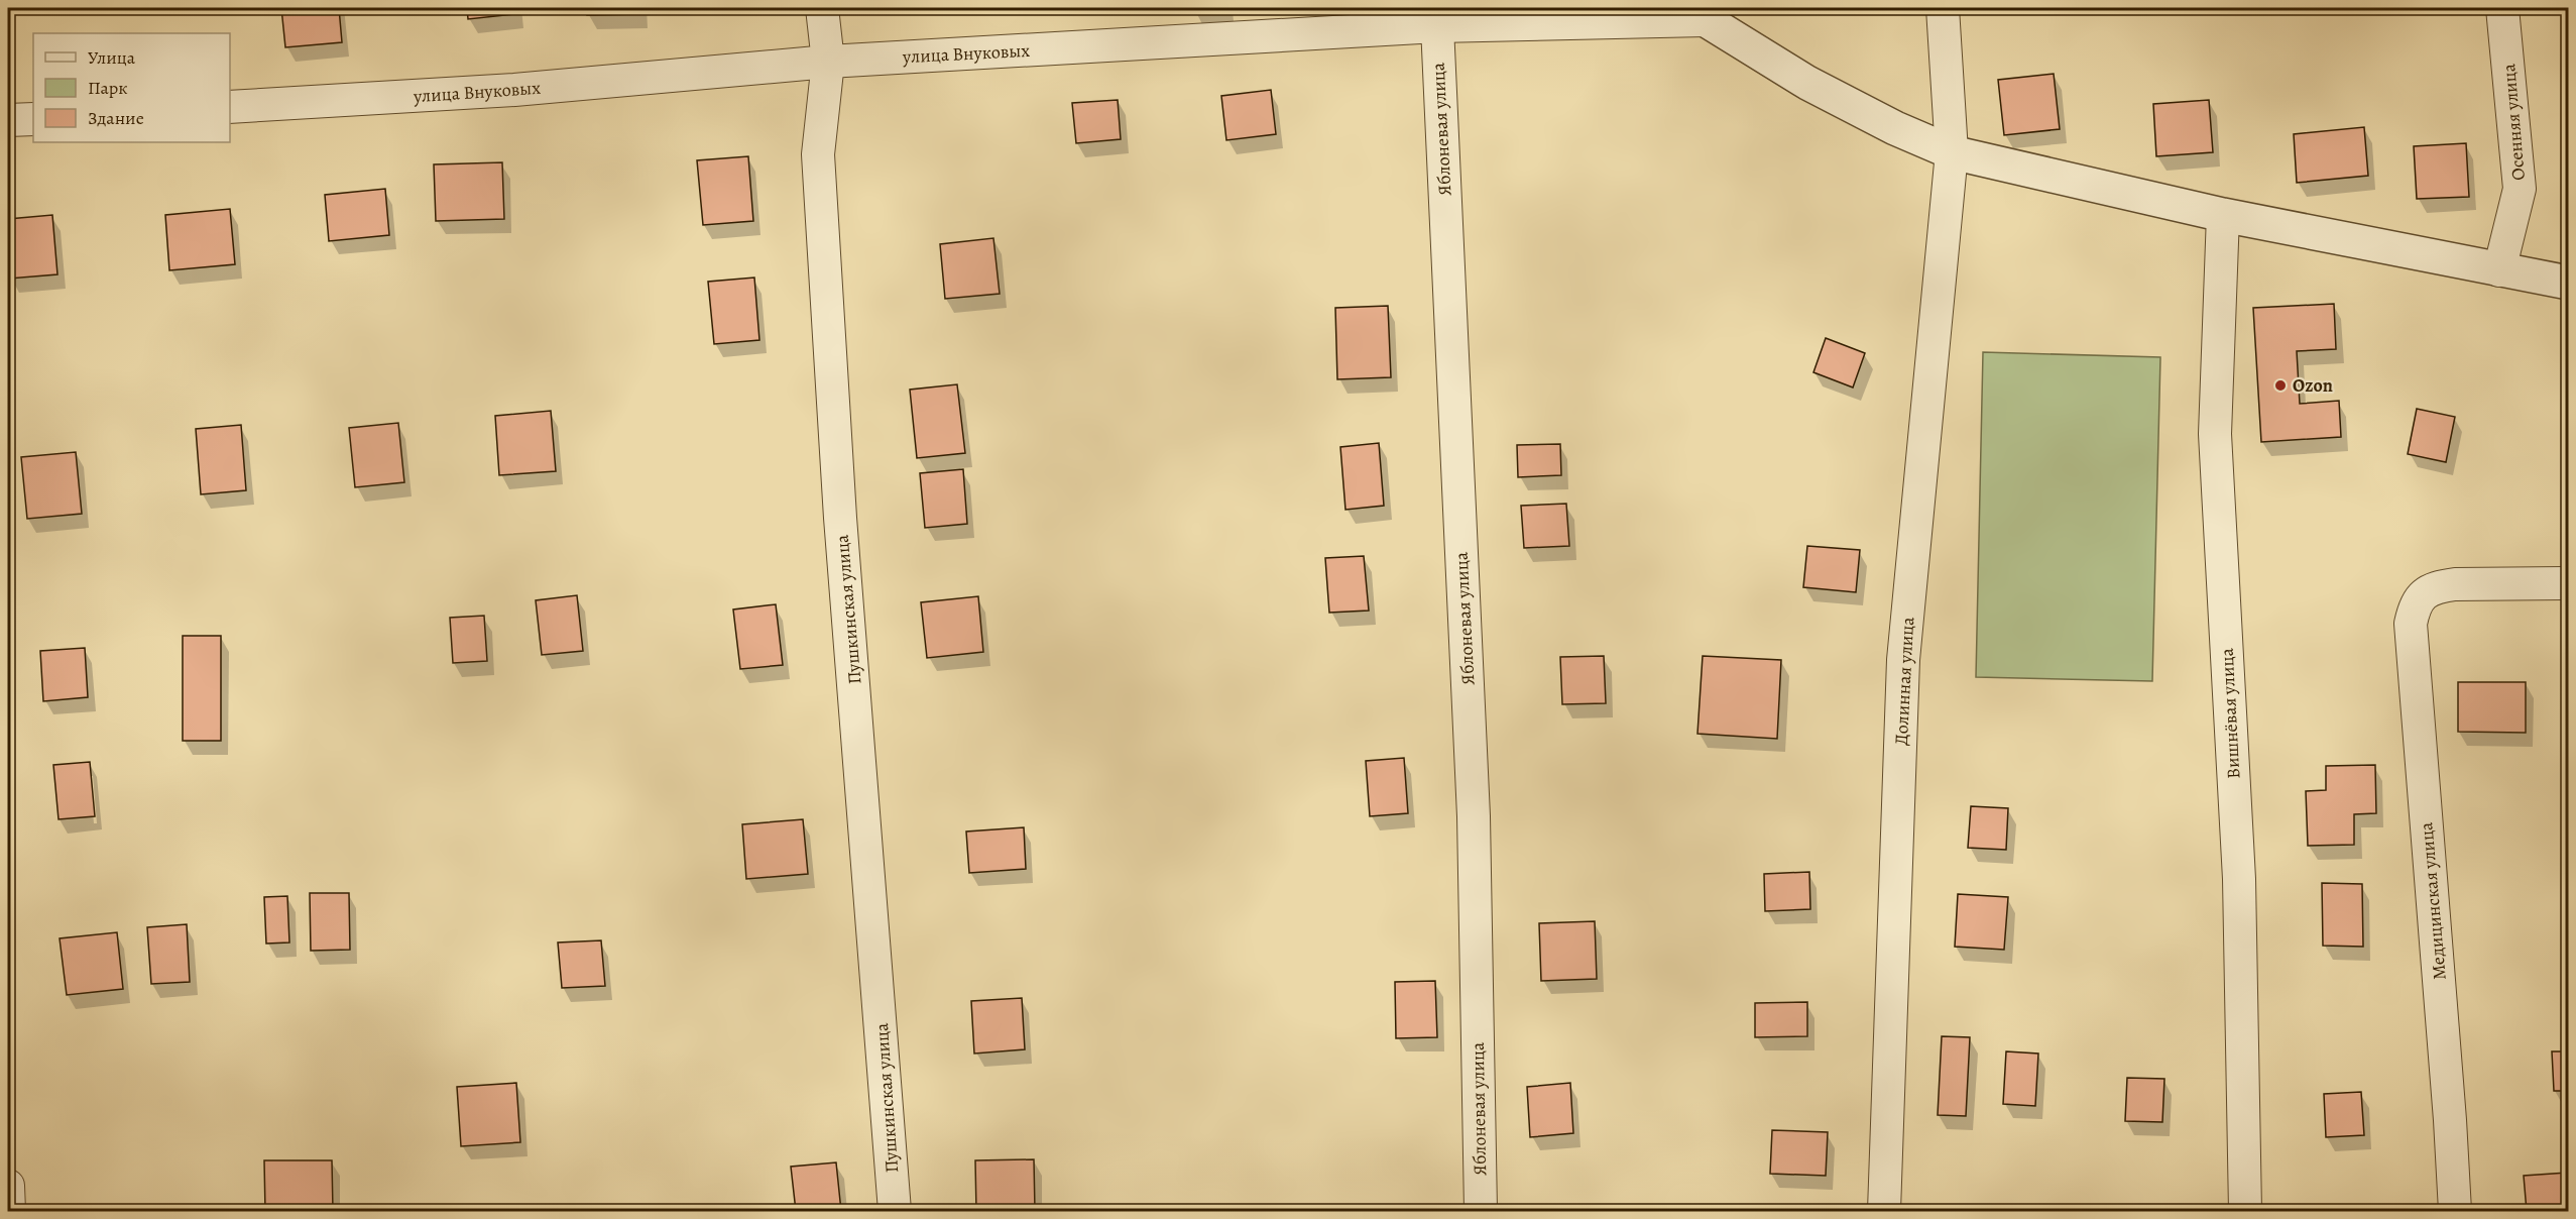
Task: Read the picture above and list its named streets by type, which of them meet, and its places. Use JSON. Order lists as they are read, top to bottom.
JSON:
{
  "streets": {
    "street": [
      "улица Внуковых",
      "Осенняя улица",
      "Яблоневая улица",
      "Пушкинская улица",
      "Долинная улица",
      "Вишнёвая улица",
      "Медицинская улица"
    ]
  },
  "crossings": [
    ["улица Внуковых", "Яблоневая улица"],
    ["улица Внуковых", "Пушкинская улица"]
  ],
  "places": ["Ozon"],
  "legend": ["Улица", "Парк", "Здание"]
}
